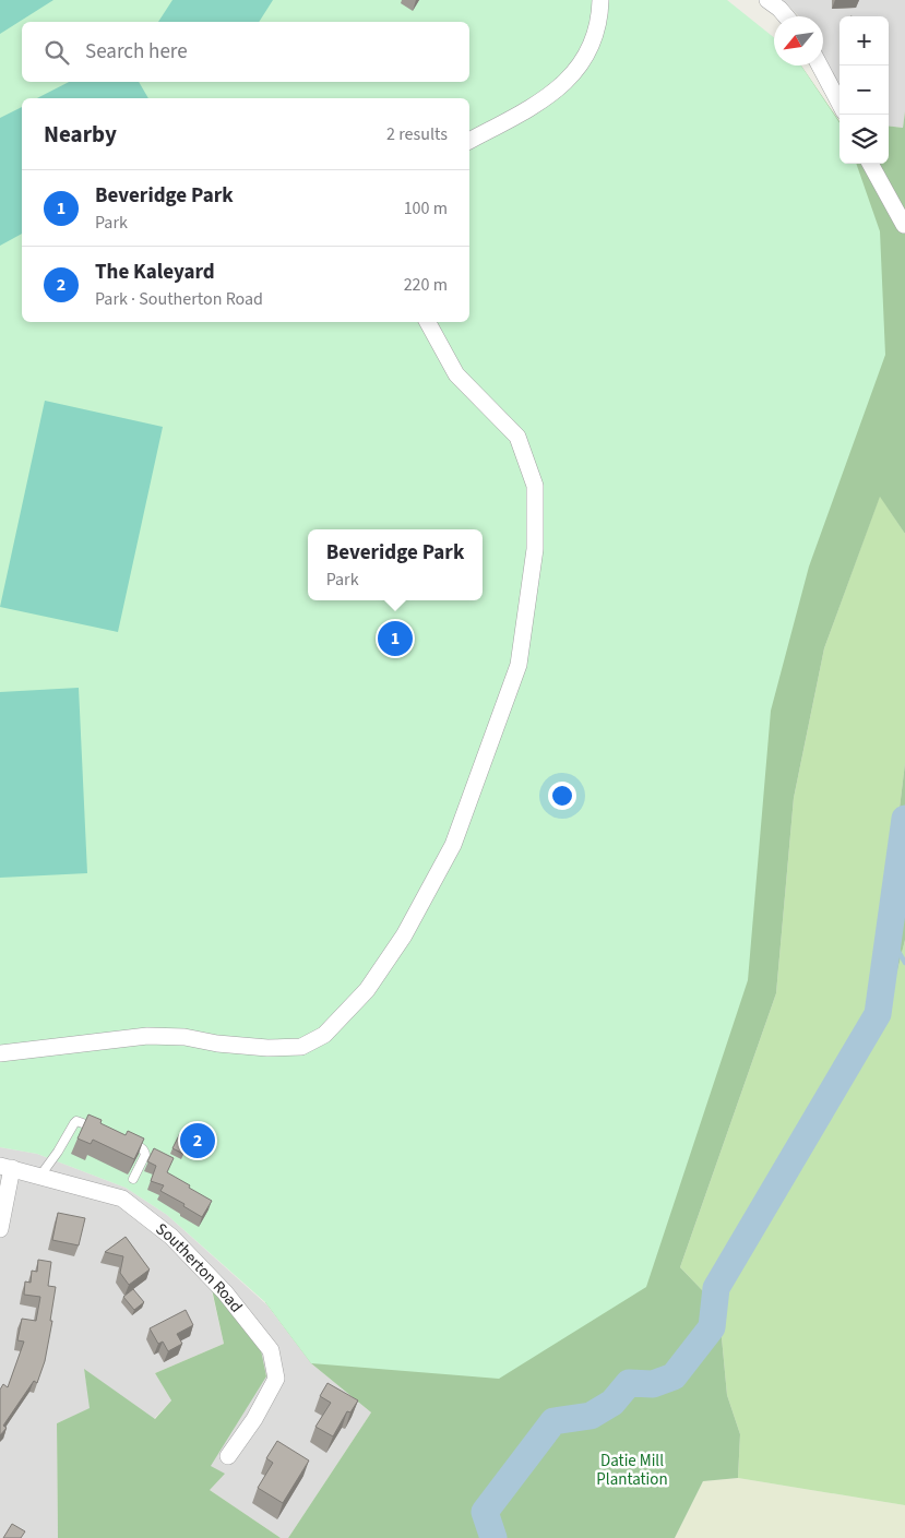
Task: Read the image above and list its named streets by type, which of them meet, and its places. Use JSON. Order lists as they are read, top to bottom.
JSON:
{
  "streets": {
    "street": ["Southerton Road"]
  },
  "parks": ["Datie Mill Plantation"],
  "north": "bottom left",
  "page": {
    "map_buttons": ["+", "−"],
    "search": "Search here",
    "heading": ["Nearby", "2 results"],
    "list": [
      {
        "mark": "1",
        "name": "Beveridge Park",
        "note": "Park",
        "value": "100 m"
      },
      {
        "mark": "2",
        "name": "The Kaleyard",
        "note": "Park · Southerton Road",
        "value": "220 m"
      }
    ],
    "popup": ["Beveridge Park", "Park"],
    "pins": ["1", "2"]
  }
}
